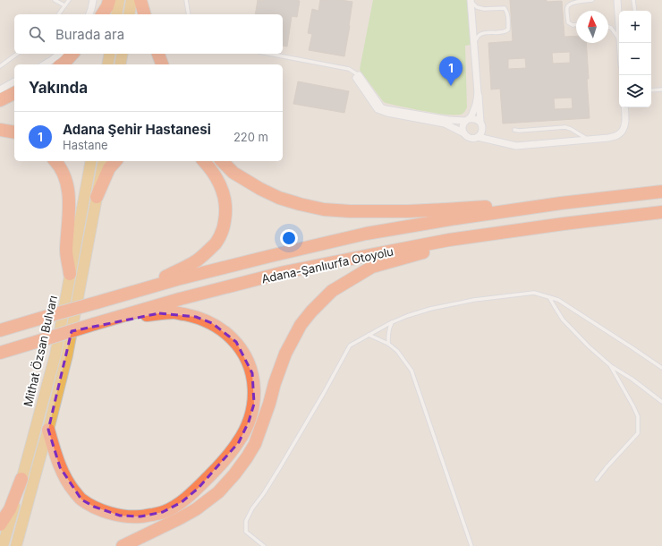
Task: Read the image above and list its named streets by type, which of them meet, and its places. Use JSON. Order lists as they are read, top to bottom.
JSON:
{
  "streets": {
    "highway": ["Adana-Şanlıurfa Otoyolu"],
    "main road": ["Mithat Özsan Bulvarı"]
  },
  "north": "top",
  "page": {
    "map_buttons": ["+", "−"],
    "search": "Burada ara",
    "pins": "1",
    "heading": "Yakında",
    "list": [
      {
        "mark": "1",
        "name": "Adana Şehir Hastanesi",
        "note": "Hastane",
        "value": "220 m"
      }
    ]
  }
}
